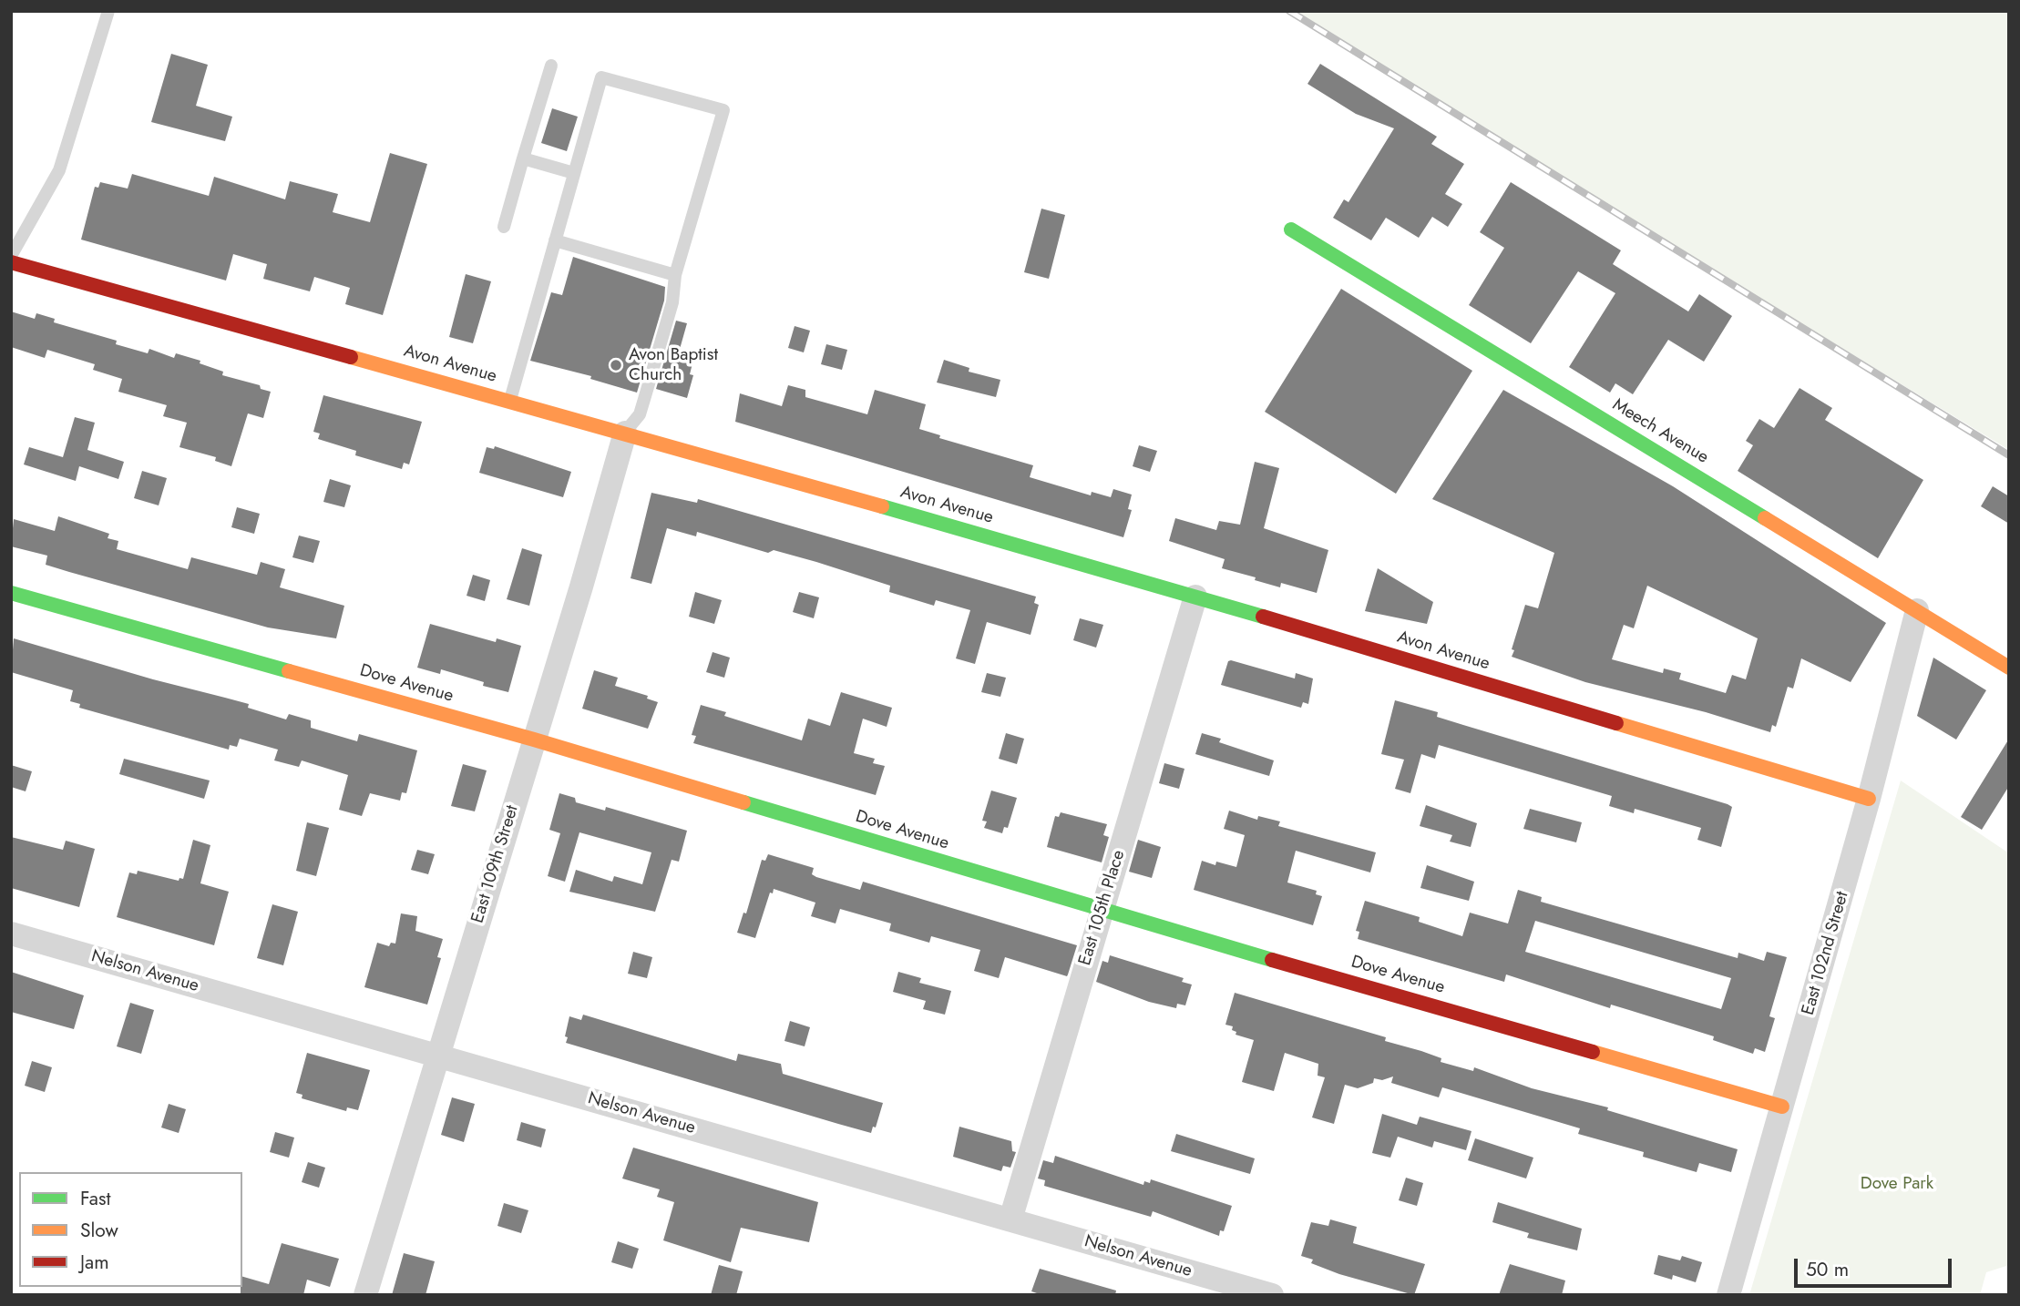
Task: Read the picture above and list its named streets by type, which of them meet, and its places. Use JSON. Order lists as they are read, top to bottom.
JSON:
{
  "streets": {
    "street": [
      "Avon Avenue",
      "Meech Avenue",
      "Dove Avenue",
      "East 109th Street",
      "East 105th Place",
      "East 102nd Street",
      "Nelson Avenue"
    ]
  },
  "crossings": [
    ["Avon Avenue", "East 109th Street"],
    ["Avon Avenue", "East 105th Place"],
    ["Avon Avenue", "East 102nd Street"],
    ["Meech Avenue", "East 102nd Street"],
    ["Dove Avenue", "East 109th Street"],
    ["Dove Avenue", "East 105th Place"],
    ["Dove Avenue", "East 102nd Street"],
    ["East 109th Street", "Nelson Avenue"],
    ["East 105th Place", "Nelson Avenue"]
  ],
  "parks": ["Dove Park"],
  "places": ["Avon Baptist Church"],
  "legend": ["Fast", "Slow", "Jam"],
  "scale_bar": "50 m"
}
